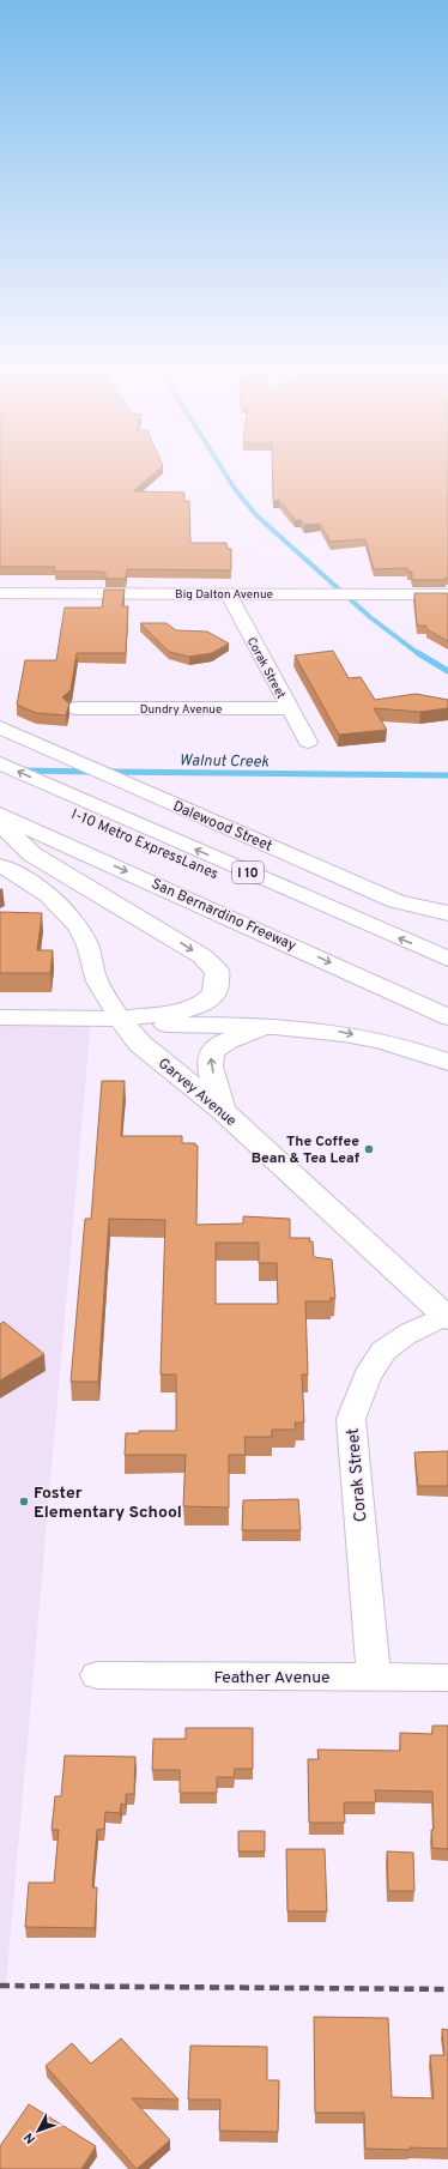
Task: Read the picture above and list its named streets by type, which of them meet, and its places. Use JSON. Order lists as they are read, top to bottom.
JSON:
{
  "streets": {
    "main road": [
      "Dalewood Street",
      "I-10 Metro ExpressLanes",
      "I 10",
      "San Bernardino Freeway",
      "Garvey Avenue"
    ],
    "street": [
      "Big Dalton Avenue",
      "Corak Street",
      "Dundry Avenue",
      "Feather Avenue"
    ]
  },
  "crossings": [
    ["Big Dalton Avenue", "Corak Street"],
    ["Corak Street", "Dundry Avenue"],
    ["Corak Street", "Garvey Avenue"],
    ["Corak Street", "Feather Avenue"],
    ["I-10 Metro ExpressLanes", "San Bernardino Freeway"]
  ],
  "water": ["Walnut Creek"],
  "places": ["The Coffee Bean & Tea Leaf", "Foster Elementary School"],
  "north": "bottom left"
}
